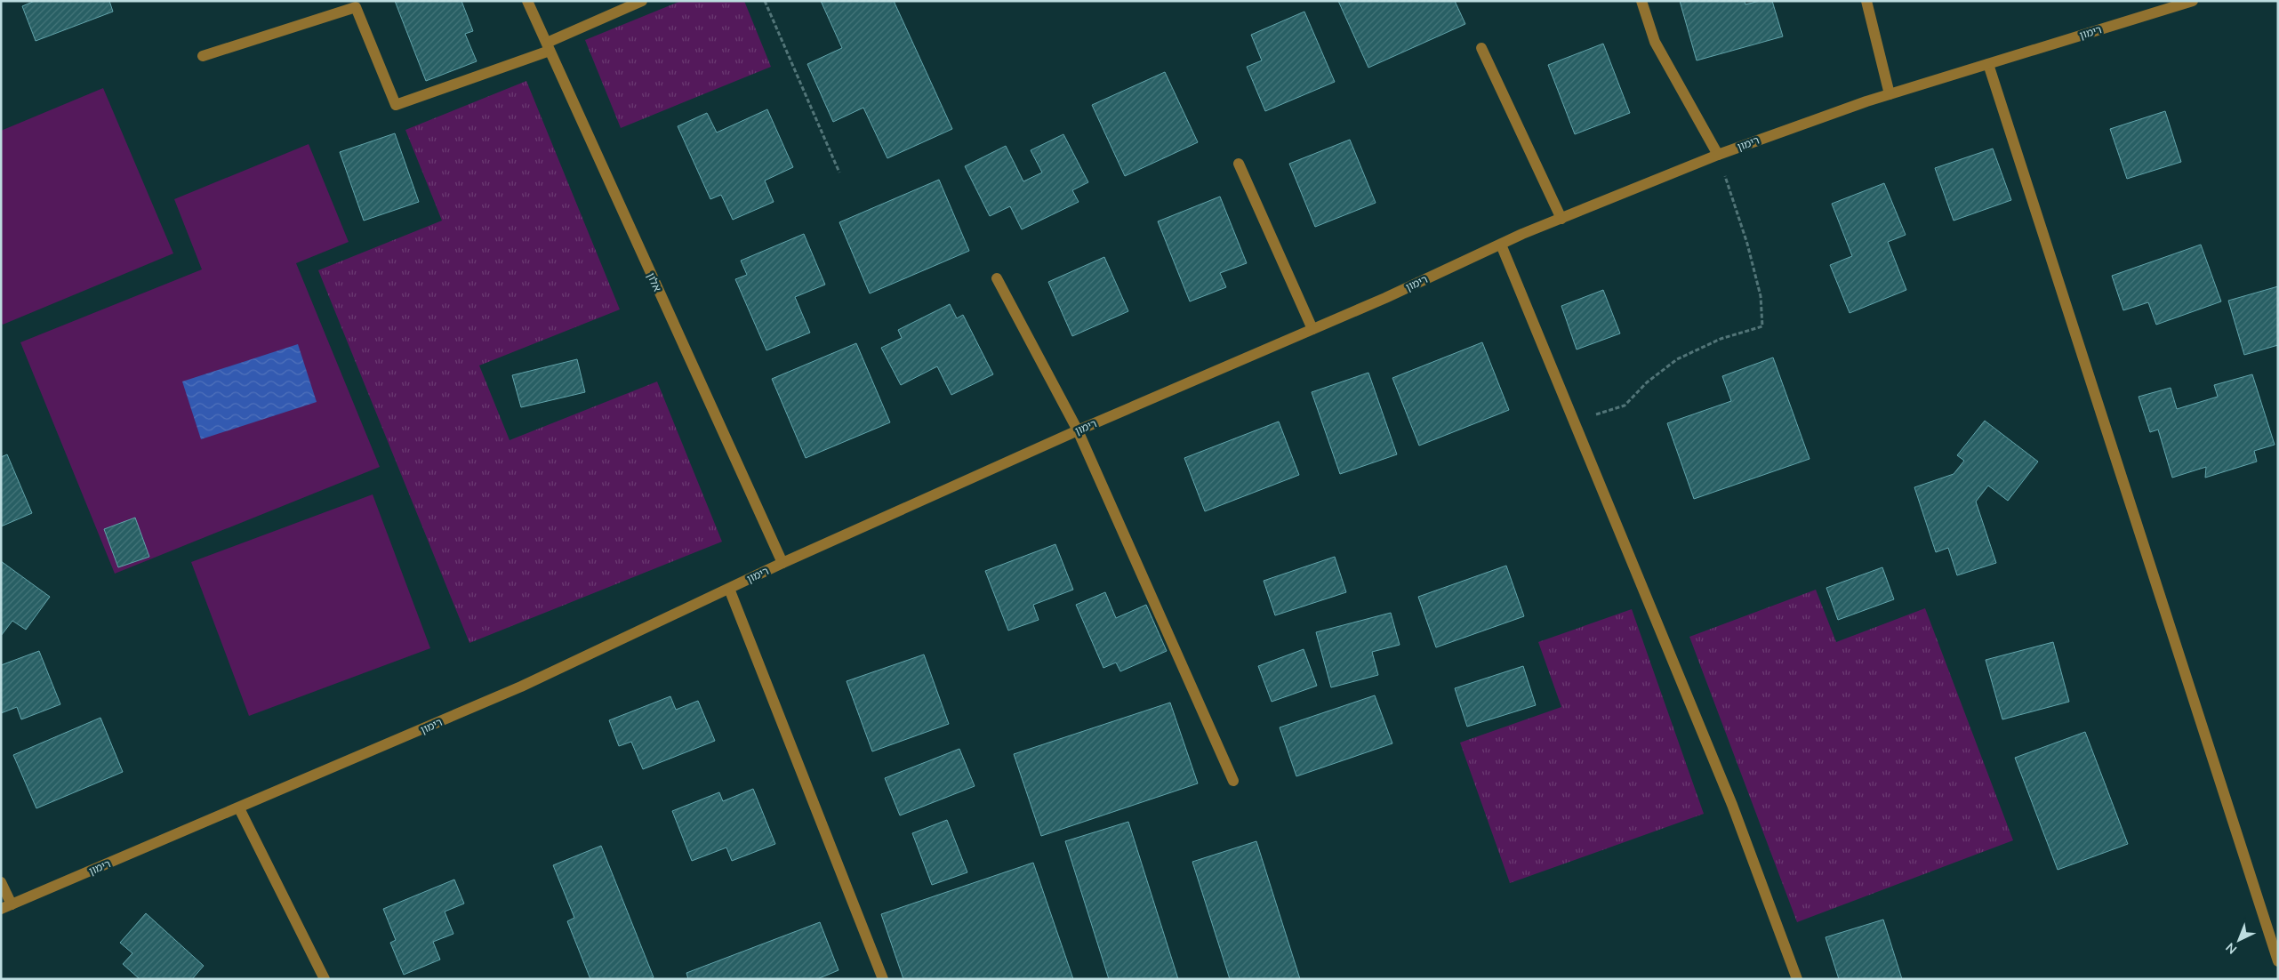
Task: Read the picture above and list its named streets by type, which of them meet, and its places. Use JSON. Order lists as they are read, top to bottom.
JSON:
{
  "streets": {
    "street": ["רימון", "אלון"]
  },
  "crossings": [
    ["רימון", "אלון"]
  ],
  "north": "bottom left"
}
